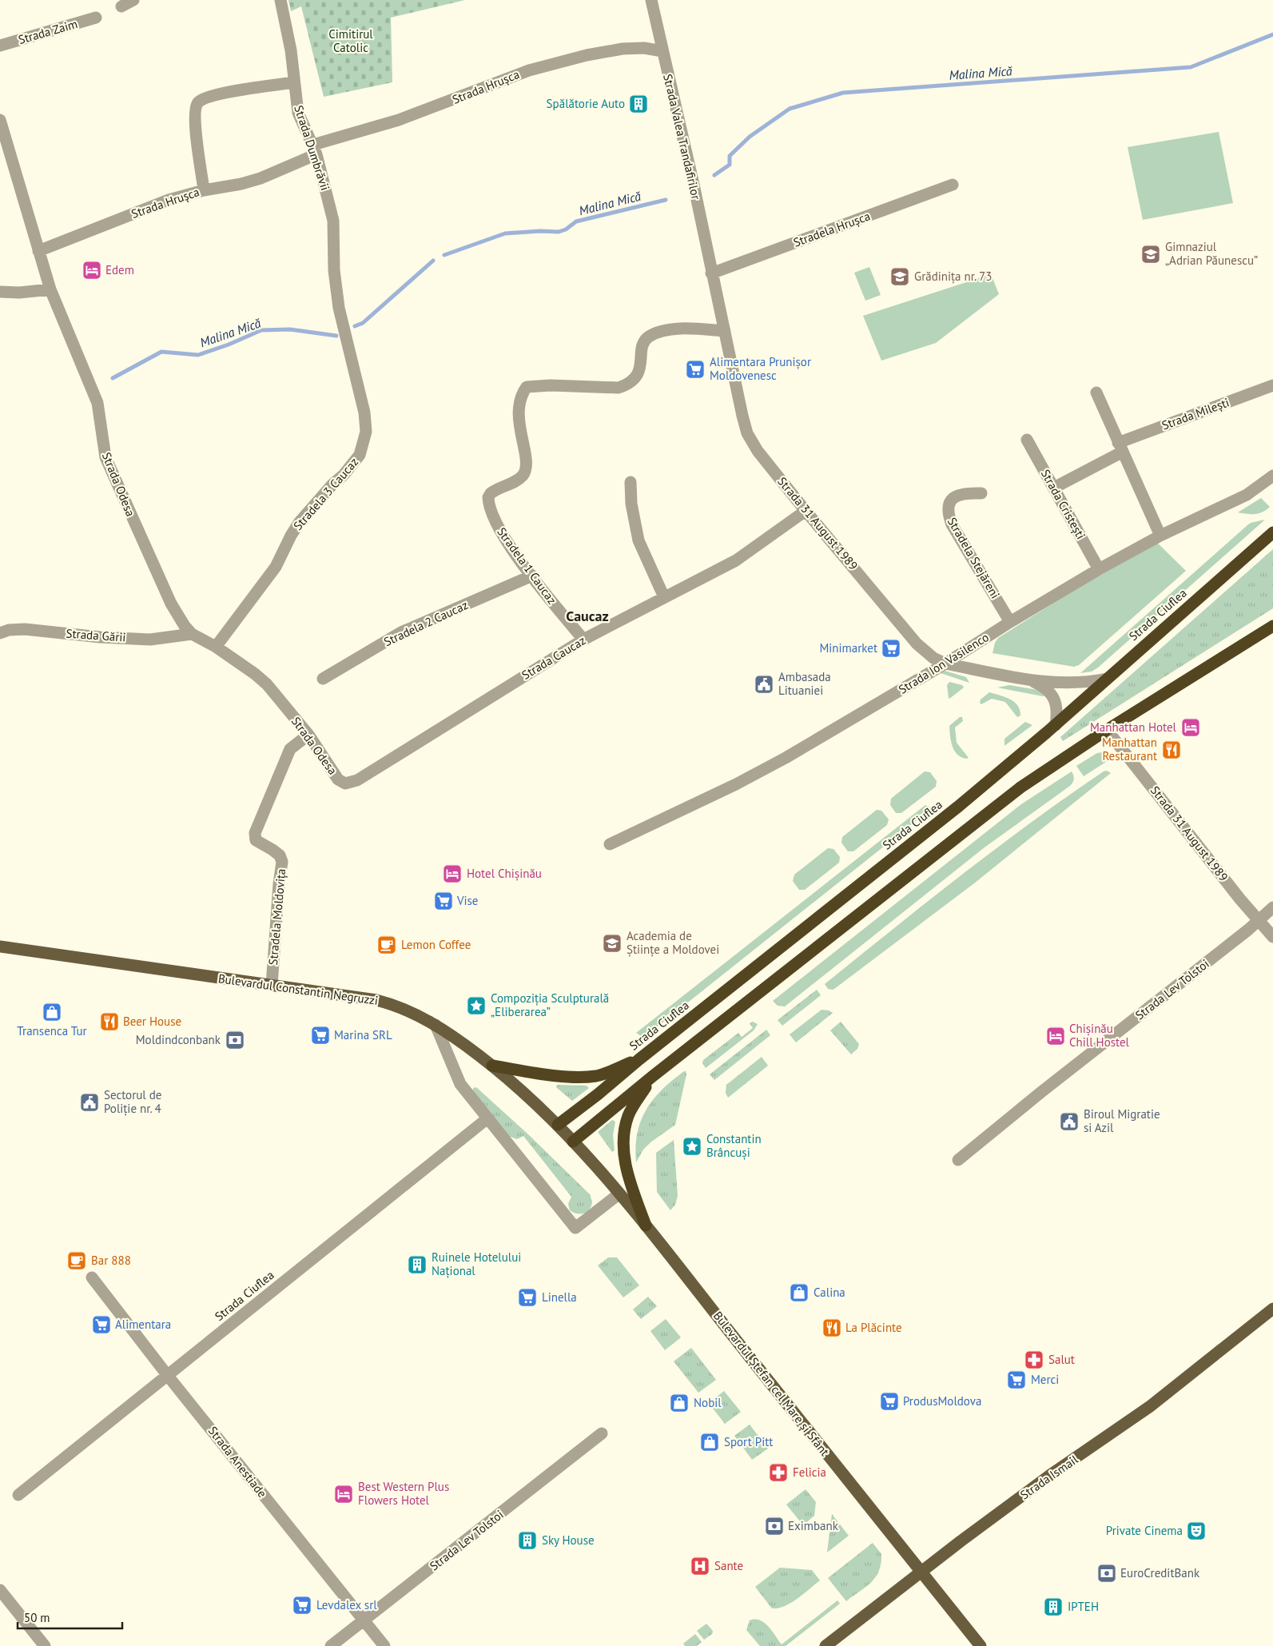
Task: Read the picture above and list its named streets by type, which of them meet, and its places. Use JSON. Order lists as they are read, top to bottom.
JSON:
{
  "streets": {
    "highway": ["Strada Ciuflea"],
    "main road": ["Bulevardul Constantin Negruzzi", "Bulevardul Ștefan cel Mare și Sfânt", "Strada Ismail"],
    "street": [
      "Strada Zaim",
      "Strada Hrușca",
      "Strada Valea Trandafirilor",
      "Strada Dumbrăvii",
      "Stradela Hrușca",
      "Strada Milești",
      "Strada Odesa",
      "Stradela 3 Caucaz",
      "Strada Cristești",
      "Strada 31 August 1989",
      "Stradela Stejăreni",
      "Stradela 1 Caucaz",
      "Stradela 2 Caucaz",
      "Strada Gării",
      "Strada Caucaz",
      "Strada Ion Vasilenco",
      "Stradela Moldovița",
      "Strada Lev Tolstoi",
      "Strada Anestiade"
    ]
  },
  "crossings": [
    ["Strada Hrușca", "Strada Valea Trandafirilor"],
    ["Strada Hrușca", "Strada Dumbrăvii"],
    ["Strada Hrușca", "Strada Odesa"],
    ["Strada Valea Trandafirilor", "Stradela Hrușca"],
    ["Strada Valea Trandafirilor", "Strada 31 August 1989"],
    ["Strada Dumbrăvii", "Stradela 3 Caucaz"],
    ["Stradela Hrușca", "Strada 31 August 1989"],
    ["Strada Milești", "Strada Cristești"],
    ["Strada Odesa", "Stradela 3 Caucaz"],
    ["Strada Odesa", "Strada Gării"],
    ["Strada Odesa", "Strada Caucaz"],
    ["Strada Odesa", "Stradela Moldovița"],
    ["Strada Cristești", "Strada Ion Vasilenco"],
    ["Strada 31 August 1989", "Stradela 1 Caucaz"],
    ["Strada 31 August 1989", "Strada Ciuflea"],
    ["Strada 31 August 1989", "Strada Caucaz"],
    ["Strada 31 August 1989", "Strada Ion Vasilenco"],
    ["Strada 31 August 1989", "Strada Lev Tolstoi"],
    ["Stradela Stejăreni", "Strada Ion Vasilenco"],
    ["Stradela 1 Caucaz", "Stradela 2 Caucaz"],
    ["Stradela 1 Caucaz", "Strada Caucaz"],
    ["Strada Ciuflea", "Bulevardul Constantin Negruzzi"],
    ["Strada Ciuflea", "Bulevardul Ștefan cel Mare și Sfânt"],
    ["Strada Ciuflea", "Strada Anestiade"],
    ["Stradela Moldovița", "Bulevardul Constantin Negruzzi"],
    ["Bulevardul Constantin Negruzzi", "Bulevardul Ștefan cel Mare și Sfânt"],
    ["Strada Lev Tolstoi", "Strada Anestiade"],
    ["Bulevardul Ștefan cel Mare și Sfânt", "Strada Ismail"]
  ],
  "districts": ["Caucaz"],
  "water": ["Malina Mică"],
  "parks": ["Cimitirul Catolic"],
  "places": {
    "building": [
      "Spălătorie Auto",
      "Ruinele Hotelului Național",
      "Sky House",
      "IPTEH"
    ],
    "school or university": ["Gimnaziul „Adrian Păunescu”", "Grădinița nr. 73", "Academia de Științe a Moldovei"],
    "hotel": [
      "Edem",
      "Manhattan Hotel",
      "Hotel Chișinău",
      "Chișinău Chill Hostel",
      "Best Western Plus Flowers Hotel"
    ],
    "supermarket": [
      "Alimentara Prunișor Moldovenesc",
      "Minimarket",
      "Vise",
      "Marina SRL",
      "Linella",
      "Alimentara",
      "Merci",
      "ProdusMoldova",
      "Levdalex srl"
    ],
    "public building": ["Ambasada Lituaniei", "Sectorul de Poliție nr. 4", "Biroul Migratie si Azil"],
    "restaurant": ["Manhattan Restaurant", "Beer House", "La Plăcinte"],
    "cafe": ["Lemon Coffee", "Bar 888"],
    "place": ["Compoziția Sculpturală „Eliberarea”", "Constantin Brâncuși"],
    "shop": [
      "Transenca Tur",
      "Calina",
      "Nobil",
      "Sport Pitt"
    ],
    "bank": ["Moldindconbank", "Eximbank", "EuroCreditBank"],
    "pharmacy": ["Salut", "Felicia"],
    "theatre": ["Private Cinema"],
    "hospital": ["Sante"]
  },
  "scale_bar": "50 m"
}
